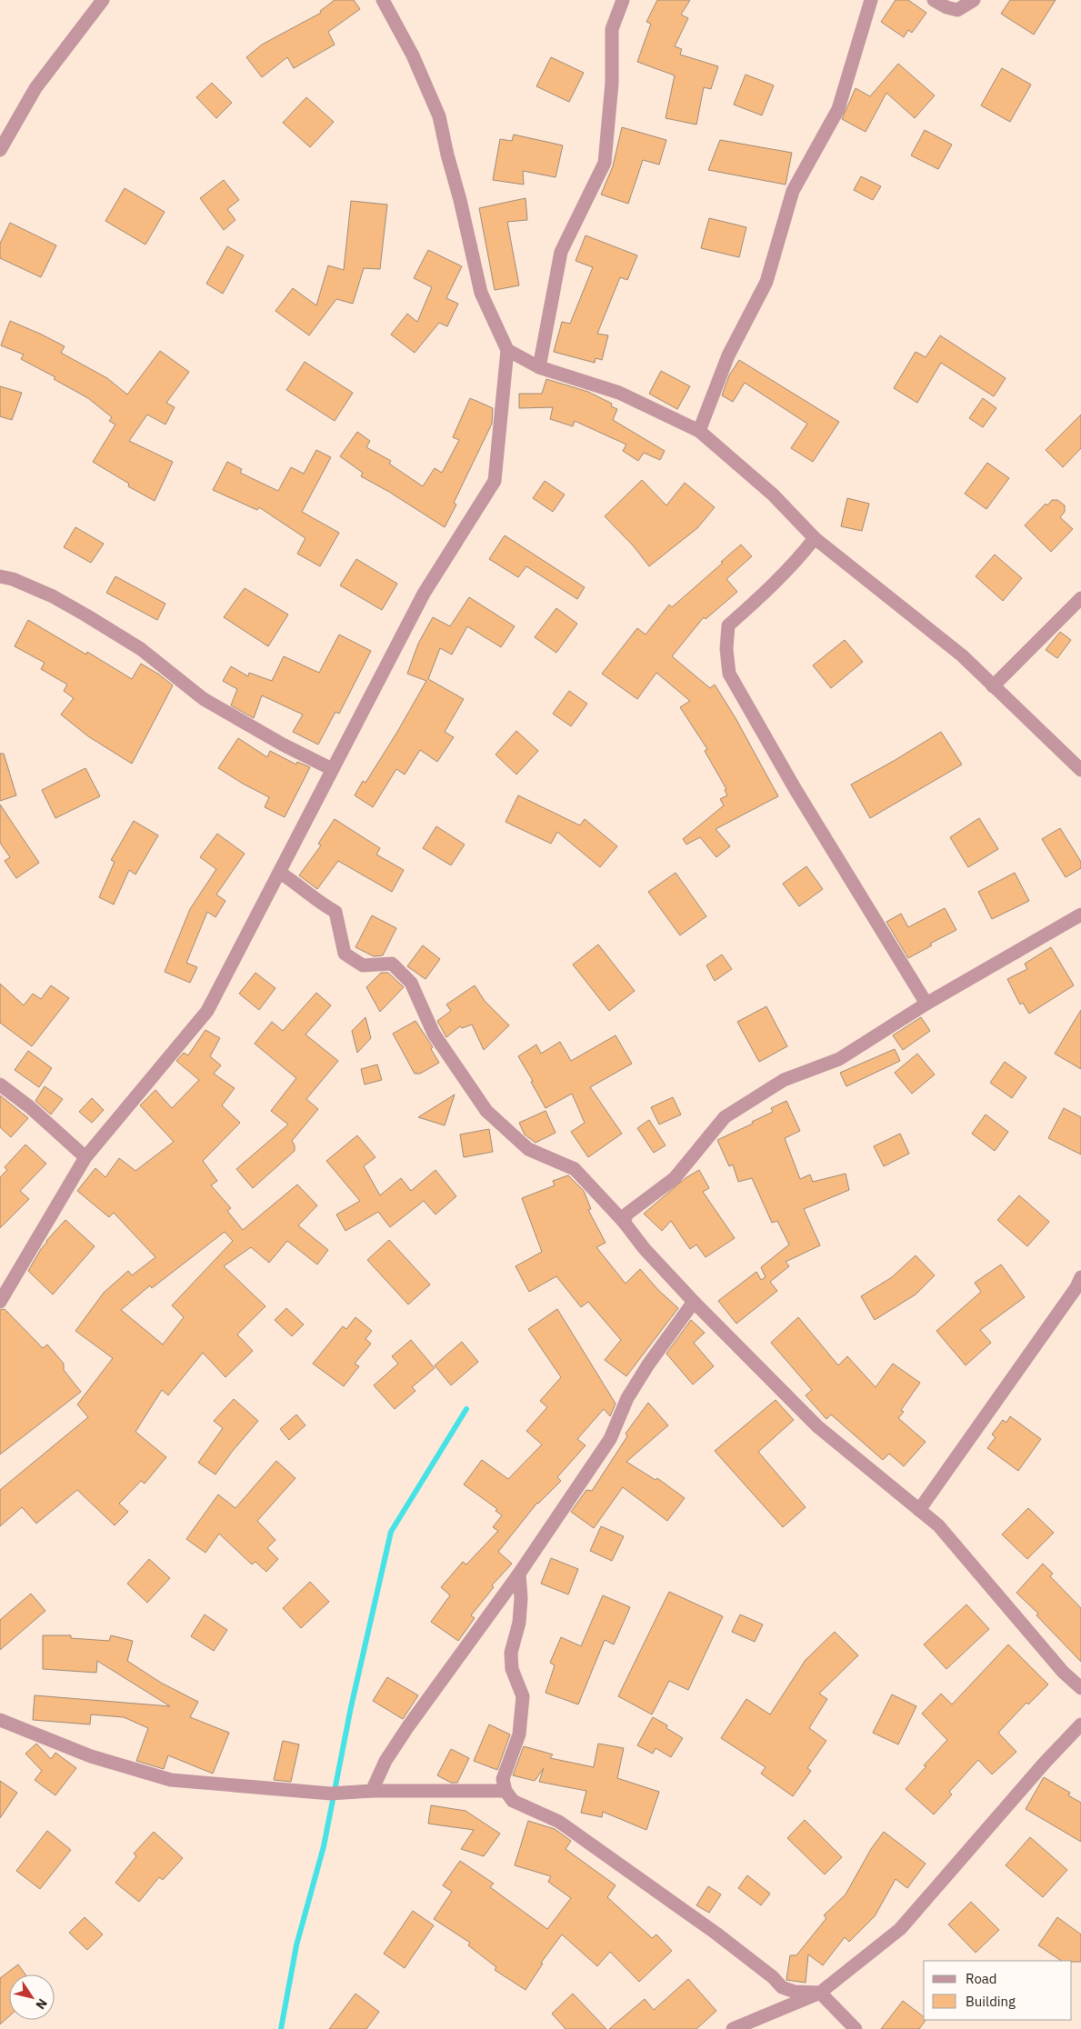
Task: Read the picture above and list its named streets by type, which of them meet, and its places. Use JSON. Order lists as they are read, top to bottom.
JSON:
{
  "legend": ["Road", "Building"],
  "north": "bottom right"
}
